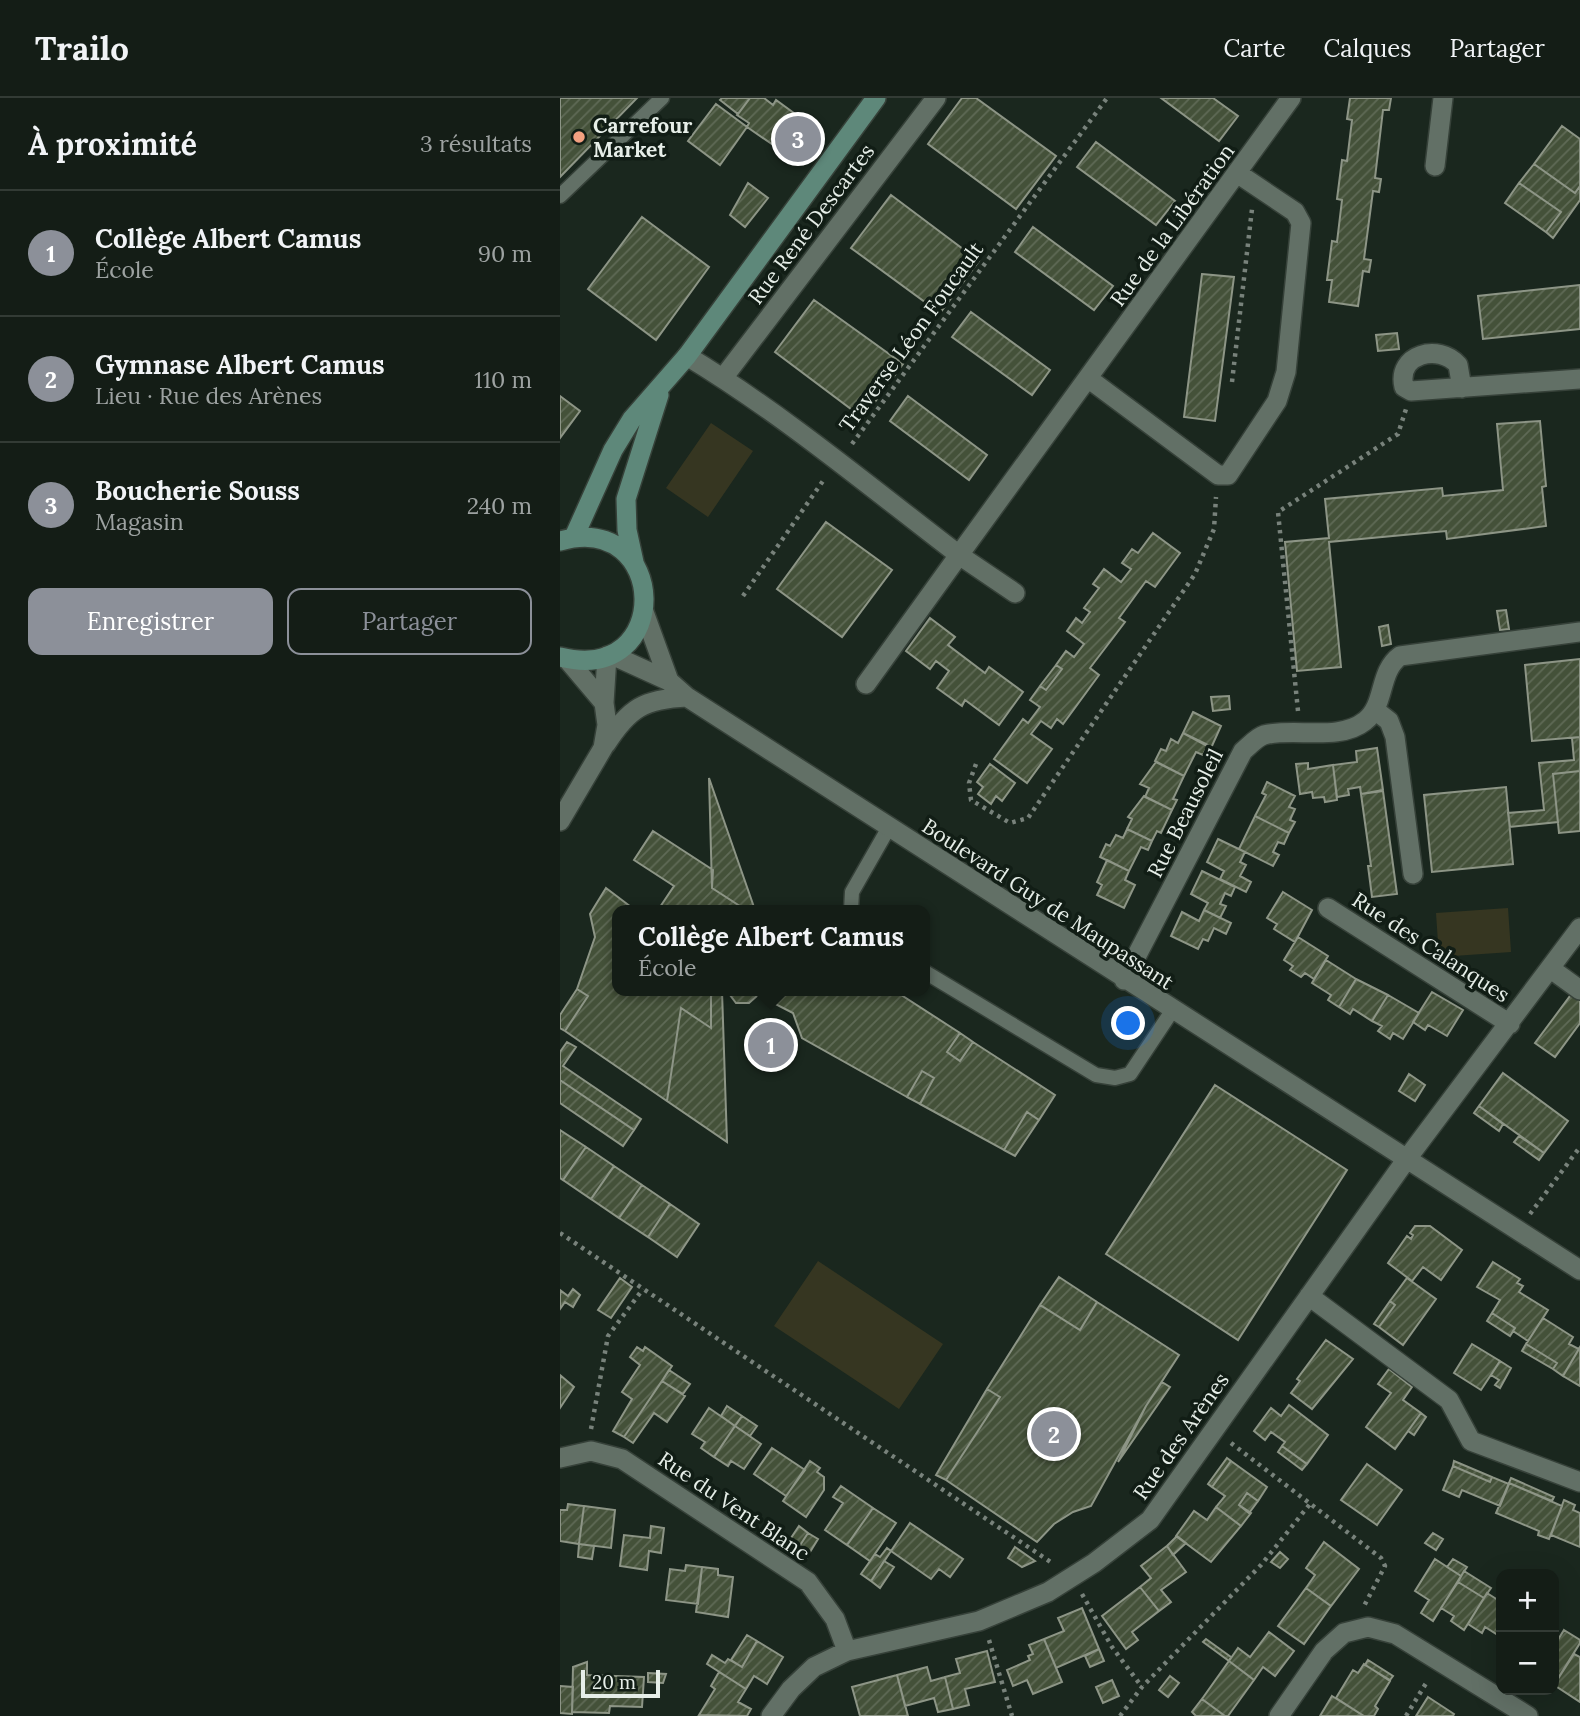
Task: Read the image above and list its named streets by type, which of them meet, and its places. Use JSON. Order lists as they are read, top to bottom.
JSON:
{
  "streets": {
    "street": [
      "Rue René Descartes",
      "Rue de la Libération",
      "Rue Beausoleil",
      "Boulevard Guy de Maupassant",
      "Rue des Calanques",
      "Rue des Arènes",
      "Rue du Vent Blanc"
    ],
    "path": ["Traverse Léon Foucault"]
  },
  "crossings": [
    ["Rue Beausoleil", "Boulevard Guy de Maupassant"],
    ["Boulevard Guy de Maupassant", "Rue des Calanques"],
    ["Boulevard Guy de Maupassant", "Rue des Arènes"],
    ["Rue des Calanques", "Rue des Arènes"],
    ["Rue des Arènes", "Rue du Vent Blanc"]
  ],
  "places": ["Carrefour Market"],
  "scale_bar": "20 m",
  "page": {
    "header": "Trailo",
    "nav": ["Carte", "Calques", "Partager"],
    "heading": ["À proximité", "3 résultats"],
    "pins": ["3", "1", "2"],
    "list": [
      {
        "mark": "1",
        "name": "Collège Albert Camus",
        "note": "École",
        "value": "90 m"
      },
      {
        "mark": "2",
        "name": "Gymnase Albert Camus",
        "note": "Lieu · Rue des Arènes",
        "value": "110 m"
      },
      {
        "mark": "3",
        "name": "Boucherie Souss",
        "note": "Magasin",
        "value": "240 m"
      }
    ],
    "buttons": ["Enregistrer", "Partager"],
    "popup": ["Collège Albert Camus", "École"],
    "map_buttons": ["+", "−"],
    "scale": "20 m"
  }
}
